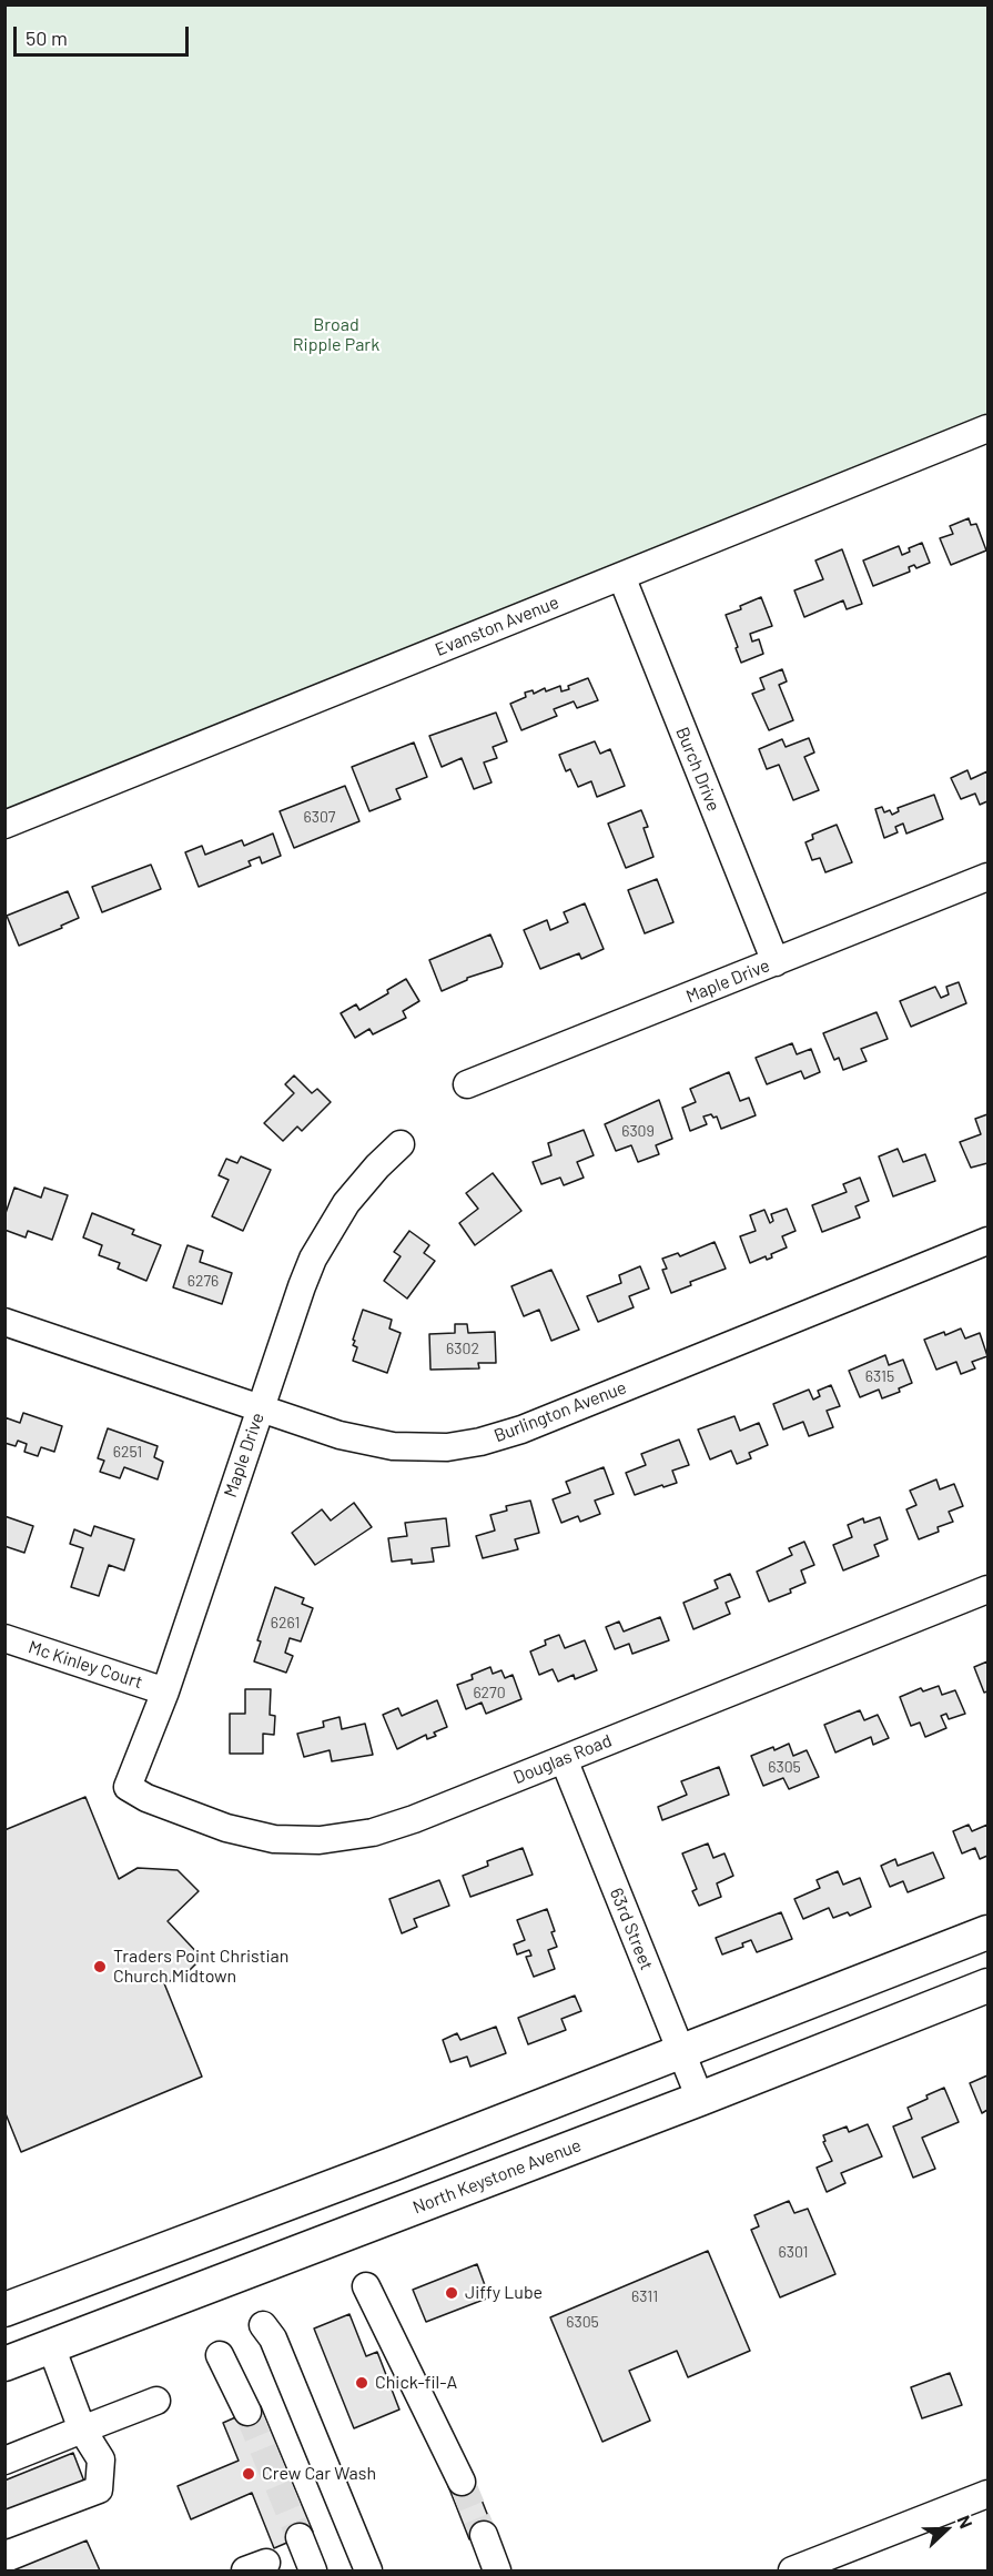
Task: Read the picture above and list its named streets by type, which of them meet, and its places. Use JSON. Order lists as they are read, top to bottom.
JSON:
{
  "streets": {
    "main road": ["North Keystone Avenue"],
    "street": [
      "Evanston Avenue",
      "Burch Drive",
      "Maple Drive",
      "Burlington Avenue",
      "Mc Kinley Court",
      "Douglas Road",
      "63rd Street"
    ]
  },
  "crossings": [
    ["Evanston Avenue", "Burch Drive"],
    ["Burch Drive", "Maple Drive"],
    ["Maple Drive", "Burlington Avenue"],
    ["Maple Drive", "Mc Kinley Court"],
    ["Maple Drive", "Douglas Road"],
    ["Douglas Road", "63rd Street"],
    ["63rd Street", "North Keystone Avenue"]
  ],
  "parks": ["Broad Ripple Park"],
  "places": [
    "Traders Point Christian Church Midtown",
    "Jiffy Lube",
    "Chick-fil-A",
    "Crew Car Wash"
  ],
  "house_numbers": [
    "6307",
    "6309",
    "6276",
    "6302",
    "6315",
    "6251",
    "6261",
    "6270",
    "6305",
    "6301",
    "6311",
    "6305"
  ],
  "scale_bar": "50 m",
  "north": "right"
}
